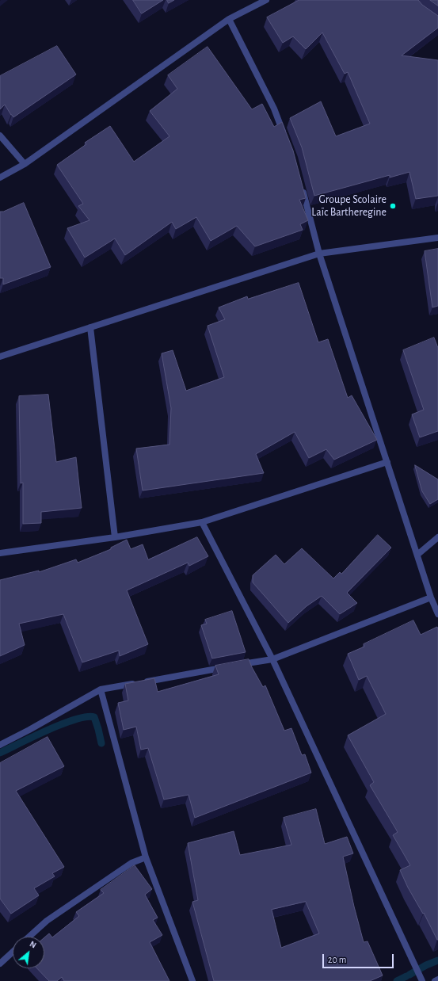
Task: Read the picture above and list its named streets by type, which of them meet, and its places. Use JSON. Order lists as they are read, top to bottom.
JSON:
{
  "places": ["Groupe Scolaire Laïc Bartheregine"],
  "scale_bar": "20 m",
  "north": "top right"
}
